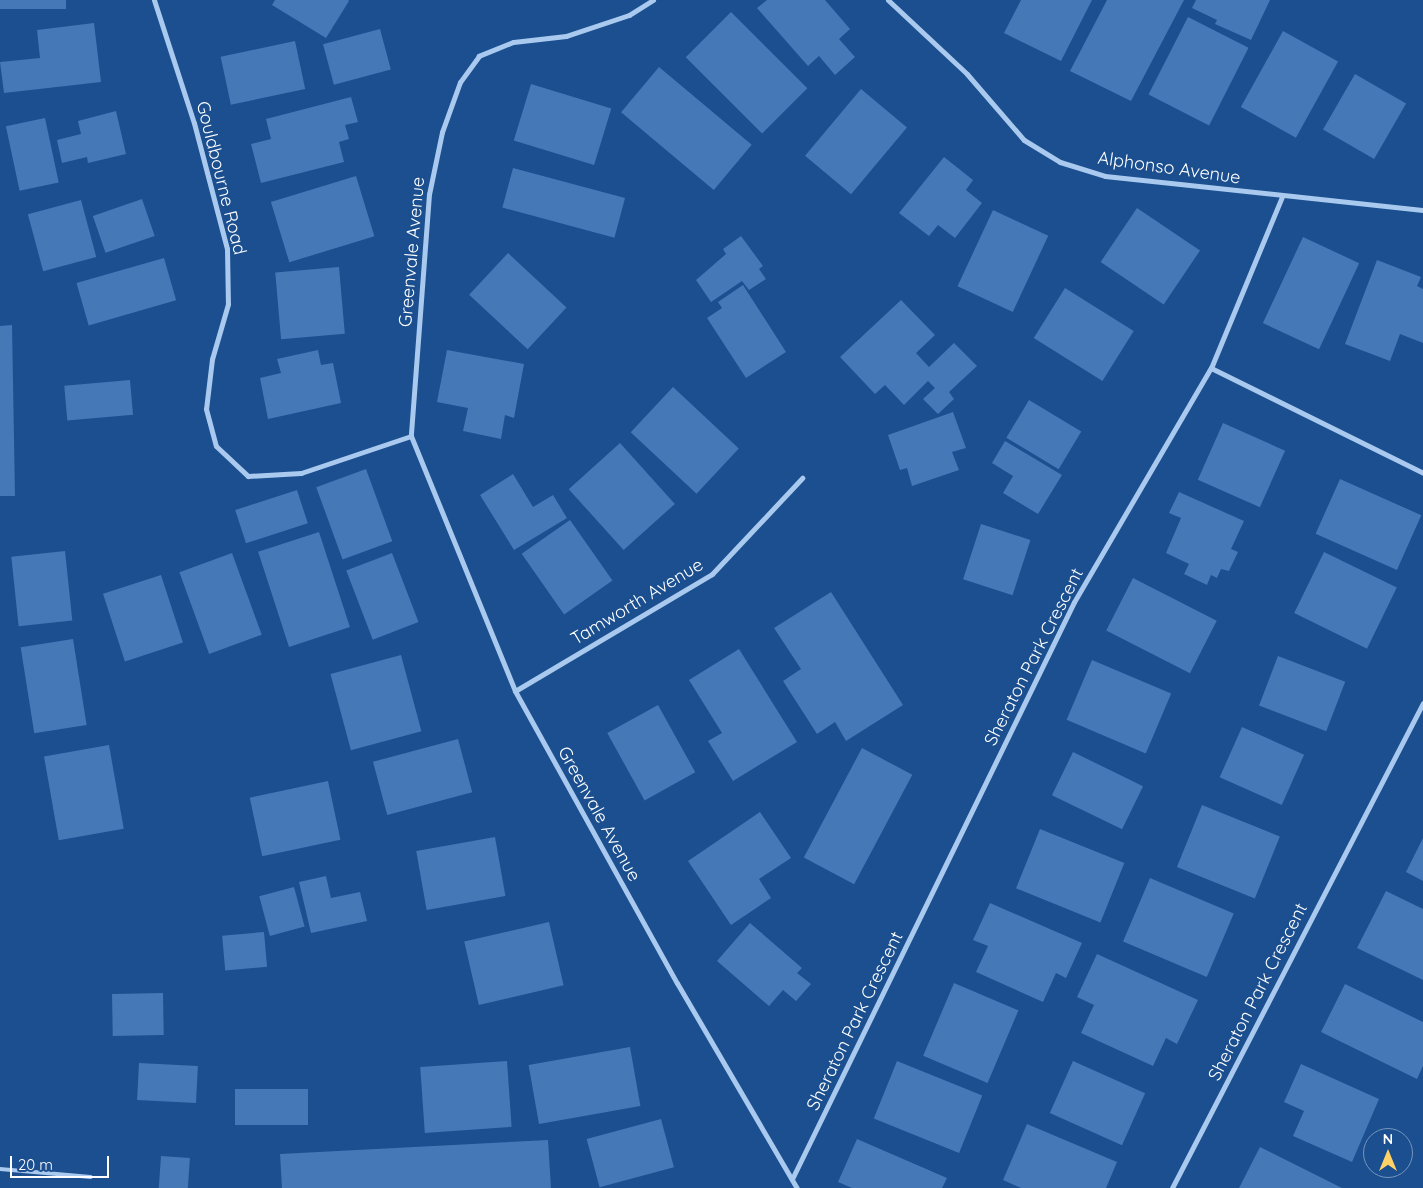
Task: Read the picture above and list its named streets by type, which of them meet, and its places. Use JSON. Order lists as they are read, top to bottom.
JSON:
{
  "streets": {
    "street": [
      "Alphonso Avenue",
      "Gouldbourne Road",
      "Greenvale Avenue",
      "Tamworth Avenue",
      "Sheraton Park Crescent"
    ]
  },
  "crossings": [
    ["Alphonso Avenue", "Sheraton Park Crescent"],
    ["Gouldbourne Road", "Greenvale Avenue"],
    ["Greenvale Avenue", "Tamworth Avenue"],
    ["Greenvale Avenue", "Sheraton Park Crescent"]
  ],
  "scale_bar": "20 m",
  "north": "top"
}
